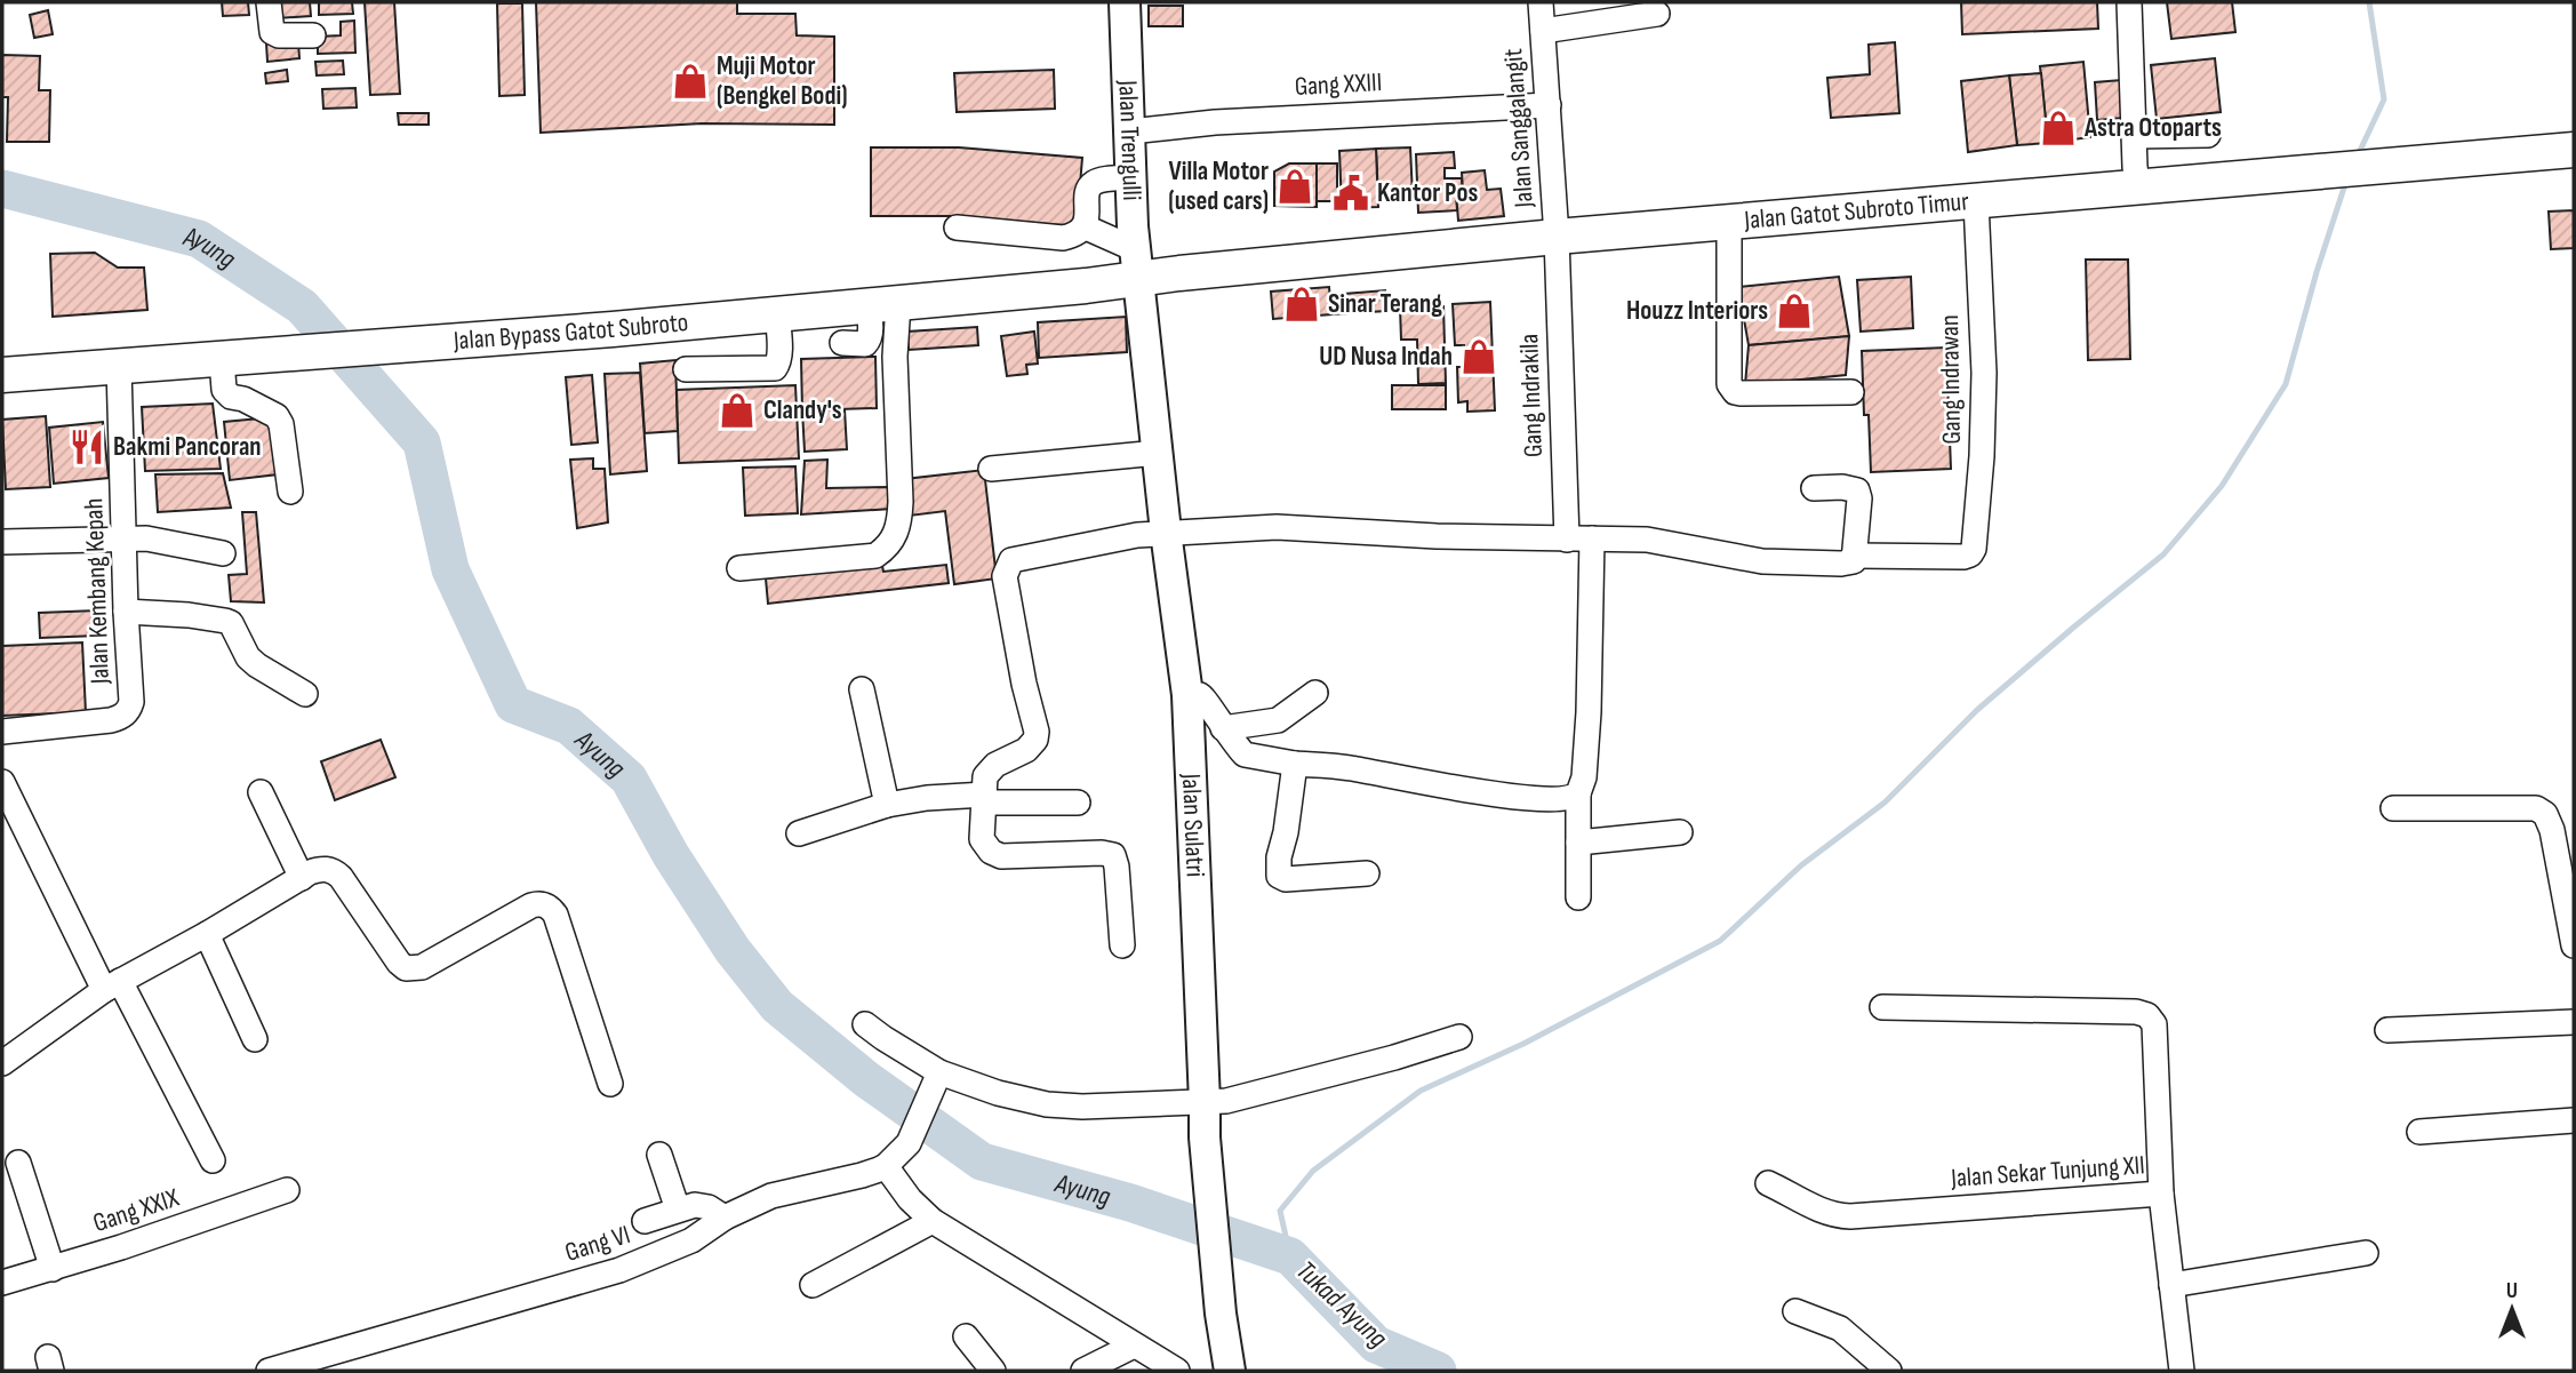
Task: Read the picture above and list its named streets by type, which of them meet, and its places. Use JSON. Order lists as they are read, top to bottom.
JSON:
{
  "streets": {
    "highway": ["Jalan Gatot Subroto Timur", "Jalan Bypass Gatot Subroto"],
    "main road": ["Jalan Trengulli", "Jalan Sulatri"],
    "street": [
      "Gang XXIII",
      "Jalan Sanggalangit",
      "Gang Indrawan",
      "Gang Indrakila",
      "Jalan Kembang Kepah",
      "Jalan Sekar Tunjung XII",
      "Gang XXIX",
      "Gang VI"
    ]
  },
  "crossings": [
    ["Gang XXIII", "Jalan Sanggalangit"],
    ["Gang XXIII", "Jalan Trengulli"],
    ["Jalan Sanggalangit", "Jalan Gatot Subroto Timur"],
    ["Jalan Sanggalangit", "Gang Indrakila"],
    ["Jalan Trengulli", "Jalan Gatot Subroto Timur"],
    ["Jalan Trengulli", "Jalan Bypass Gatot Subroto"],
    ["Jalan Trengulli", "Jalan Sulatri"],
    ["Jalan Gatot Subroto Timur", "Jalan Bypass Gatot Subroto"],
    ["Jalan Gatot Subroto Timur", "Gang Indrawan"],
    ["Jalan Gatot Subroto Timur", "Gang Indrakila"],
    ["Jalan Gatot Subroto Timur", "Jalan Sulatri"],
    ["Jalan Bypass Gatot Subroto", "Jalan Kembang Kepah"],
    ["Jalan Bypass Gatot Subroto", "Jalan Sulatri"]
  ],
  "water": ["Ayung", "Tukad Ayung"],
  "places": {
    "shop": [
      "Muji Motor (Bengkel Bodi)",
      "Astra Otoparts",
      "Villa Motor (used cars)",
      "Sinar Terang",
      "Houzz Interiors",
      "UD Nusa Indah",
      "Clandy's"
    ],
    "public building": ["Kantor Pos"],
    "restaurant": ["Bakmi Pancoran"]
  },
  "north": "top"
}
